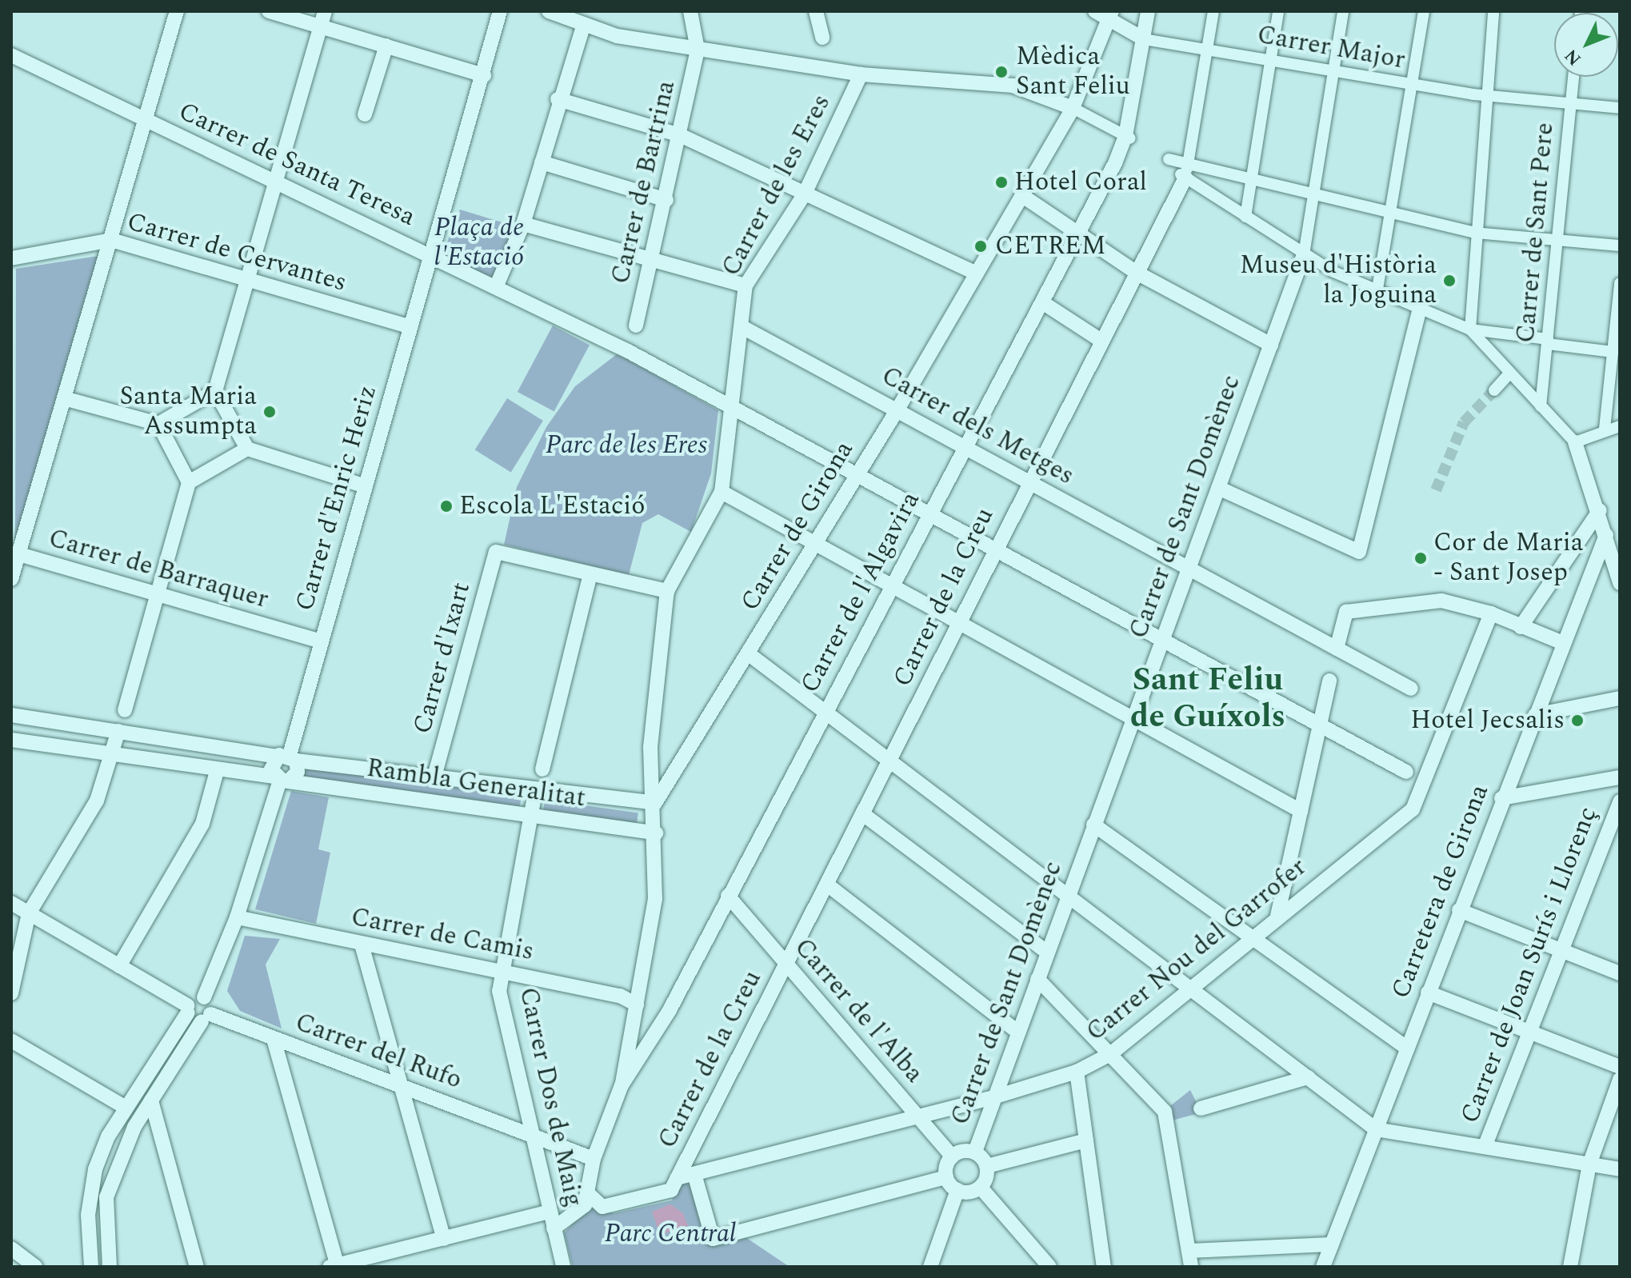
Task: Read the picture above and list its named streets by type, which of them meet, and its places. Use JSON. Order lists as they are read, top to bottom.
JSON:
{
  "streets": {
    "street": [
      "Carrer Major",
      "Carrer de Santa Teresa",
      "Carrer de Bartrina",
      "Carrer de les Eres",
      "Carrer de Sant Pere",
      "Carrer de Cervantes",
      "Carrer dels Metges",
      "Carrer d'Enric Heriz",
      "Carrer de Sant Domènec",
      "Carrer de Girona",
      "Carrer de Barraquer",
      "Carrer de l'Algavira",
      "Carrer de la Creu",
      "Carrer d'Ixart",
      "Rambla Generalitat",
      "Carretera de Girona",
      "Carrer de Camis",
      "Carrer Nou del Garrofer",
      "Carrer de Joan Surís i Llorenç",
      "Carrer de l'Alba",
      "Carrer del Rufo",
      "Carrer Dos de Maig"
    ]
  },
  "crossings": [
    ["Carrer Major", "Carrer de Sant Pere"],
    ["Carrer Major", "Carrer de Sant Domènec"],
    ["Carrer Major", "Carrer de l'Algavira"],
    ["Carrer Major", "Carrer de la Creu"],
    ["Carrer de Santa Teresa", "Carrer de les Eres"],
    ["Carrer de Santa Teresa", "Carrer d'Enric Heriz"],
    ["Carrer de Santa Teresa", "Carrer de Sant Domènec"],
    ["Carrer de Santa Teresa", "Carrer de Girona"],
    ["Carrer de Santa Teresa", "Carrer de l'Algavira"],
    ["Carrer de Santa Teresa", "Carrer de la Creu"],
    ["Carrer de les Eres", "Carrer dels Metges"],
    ["Carrer de les Eres", "Carrer de Girona"],
    ["Carrer de les Eres", "Rambla Generalitat"],
    ["Carrer de Cervantes", "Carrer d'Enric Heriz"],
    ["Carrer dels Metges", "Carrer de Sant Domènec"],
    ["Carrer dels Metges", "Carrer de Girona"],
    ["Carrer dels Metges", "Carrer de l'Algavira"],
    ["Carrer dels Metges", "Carrer de la Creu"],
    ["Carrer d'Enric Heriz", "Carrer de Barraquer"],
    ["Carrer d'Enric Heriz", "Rambla Generalitat"],
    ["Carrer de Sant Domènec", "Carrer Nou del Garrofer"],
    ["Carrer de Sant Domènec", "Carrer de l'Alba"],
    ["Carrer de Girona", "Rambla Generalitat"],
    ["Carrer de l'Algavira", "Carrer de l'Alba"],
    ["Carrer de l'Algavira", "Carrer del Rufo"],
    ["Carrer de l'Algavira", "Carrer Dos de Maig"],
    ["Carrer de la Creu", "Carrer Nou del Garrofer"],
    ["Carrer de la Creu", "Carrer de l'Alba"],
    ["Carrer d'Ixart", "Rambla Generalitat"],
    ["Carrer de Camis", "Carrer Dos de Maig"],
    ["Carrer Nou del Garrofer", "Carrer de l'Alba"],
    ["Carrer del Rufo", "Carrer Dos de Maig"]
  ],
  "districts": ["Sant Feliu de Guíxols"],
  "parks": ["Plaça de l'Estació", "Parc de les Eres", "Parc Central"],
  "places": [
    "Mèdica Sant Feliu",
    "Hotel Coral",
    "CETREM",
    "Museu d'Història la Joguina",
    "Santa Maria Assumpta",
    "Escola L'Estació",
    "Cor de Maria - Sant Josep",
    "Hotel Jecsalis"
  ],
  "north": "bottom left"
}
